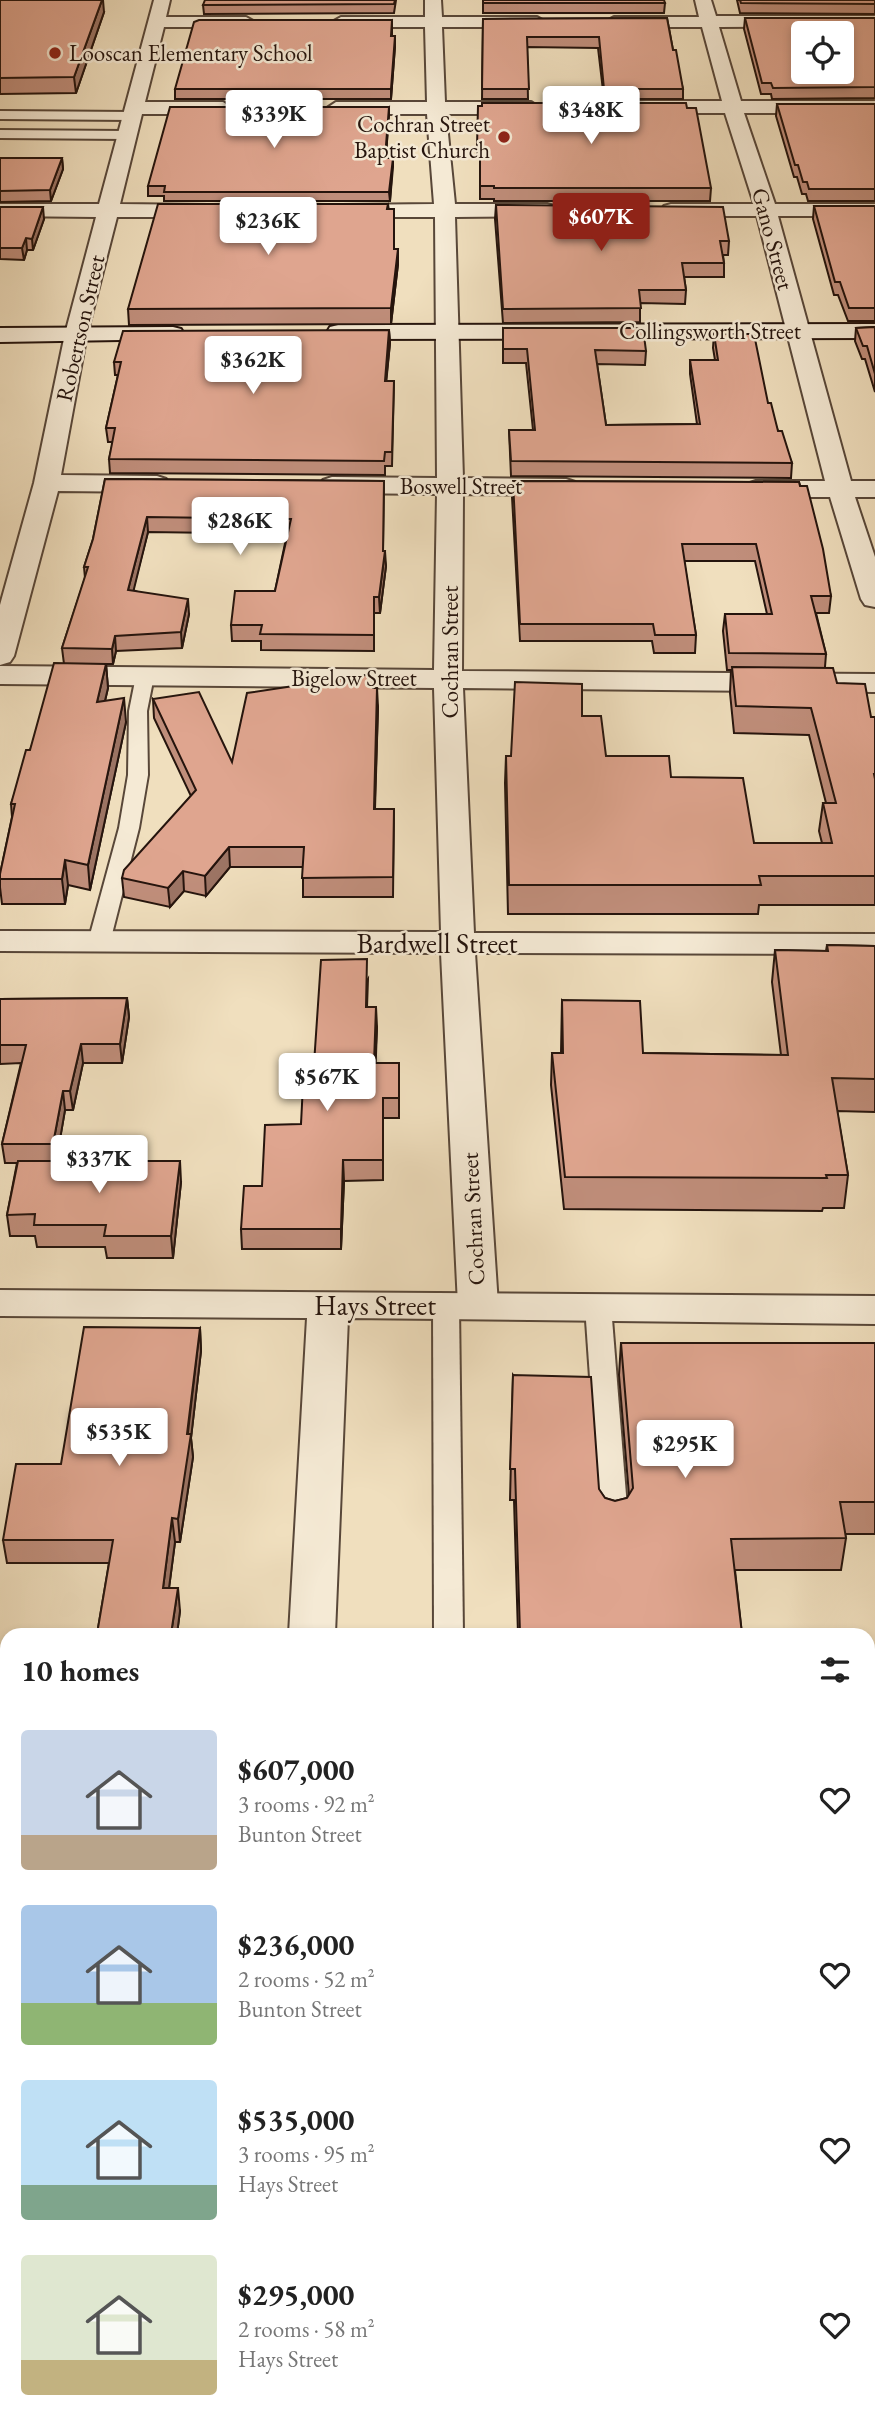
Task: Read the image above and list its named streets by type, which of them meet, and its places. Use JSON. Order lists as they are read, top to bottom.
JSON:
{
  "streets": {
    "street": [
      "Gano Street",
      "Robertson Street",
      "Collingsworth Street",
      "Boswell Street",
      "Cochran Street",
      "Bigelow Street",
      "Bardwell Street",
      "Hays Street"
    ]
  },
  "crossings": [
    ["Gano Street", "Collingsworth Street"],
    ["Collingsworth Street", "Cochran Street"],
    ["Boswell Street", "Cochran Street"],
    ["Cochran Street", "Bigelow Street"],
    ["Cochran Street", "Bardwell Street"],
    ["Cochran Street", "Hays Street"]
  ],
  "places": ["Looscan Elementary School", "Cochran Street Baptist Church"],
  "page": {
    "price": [
      "$348K",
      "$339K",
      "$607K",
      "$236K",
      "$362K",
      "$286K",
      "$567K",
      "$337K",
      "$535K",
      "$295K"
    ],
    "heading": "10 homes",
    "list": [
      {
        "name": "$607,000",
        "note": "3 rooms · 92 m² · Bunton Street"
      },
      {
        "name": "$236,000",
        "note": "2 rooms · 52 m² · Bunton Street"
      },
      {
        "name": "$535,000",
        "note": "3 rooms · 95 m² · Hays Street"
      },
      {
        "name": "$295,000",
        "note": "2 rooms · 58 m² · Hays Street"
      }
    ]
  }
}
